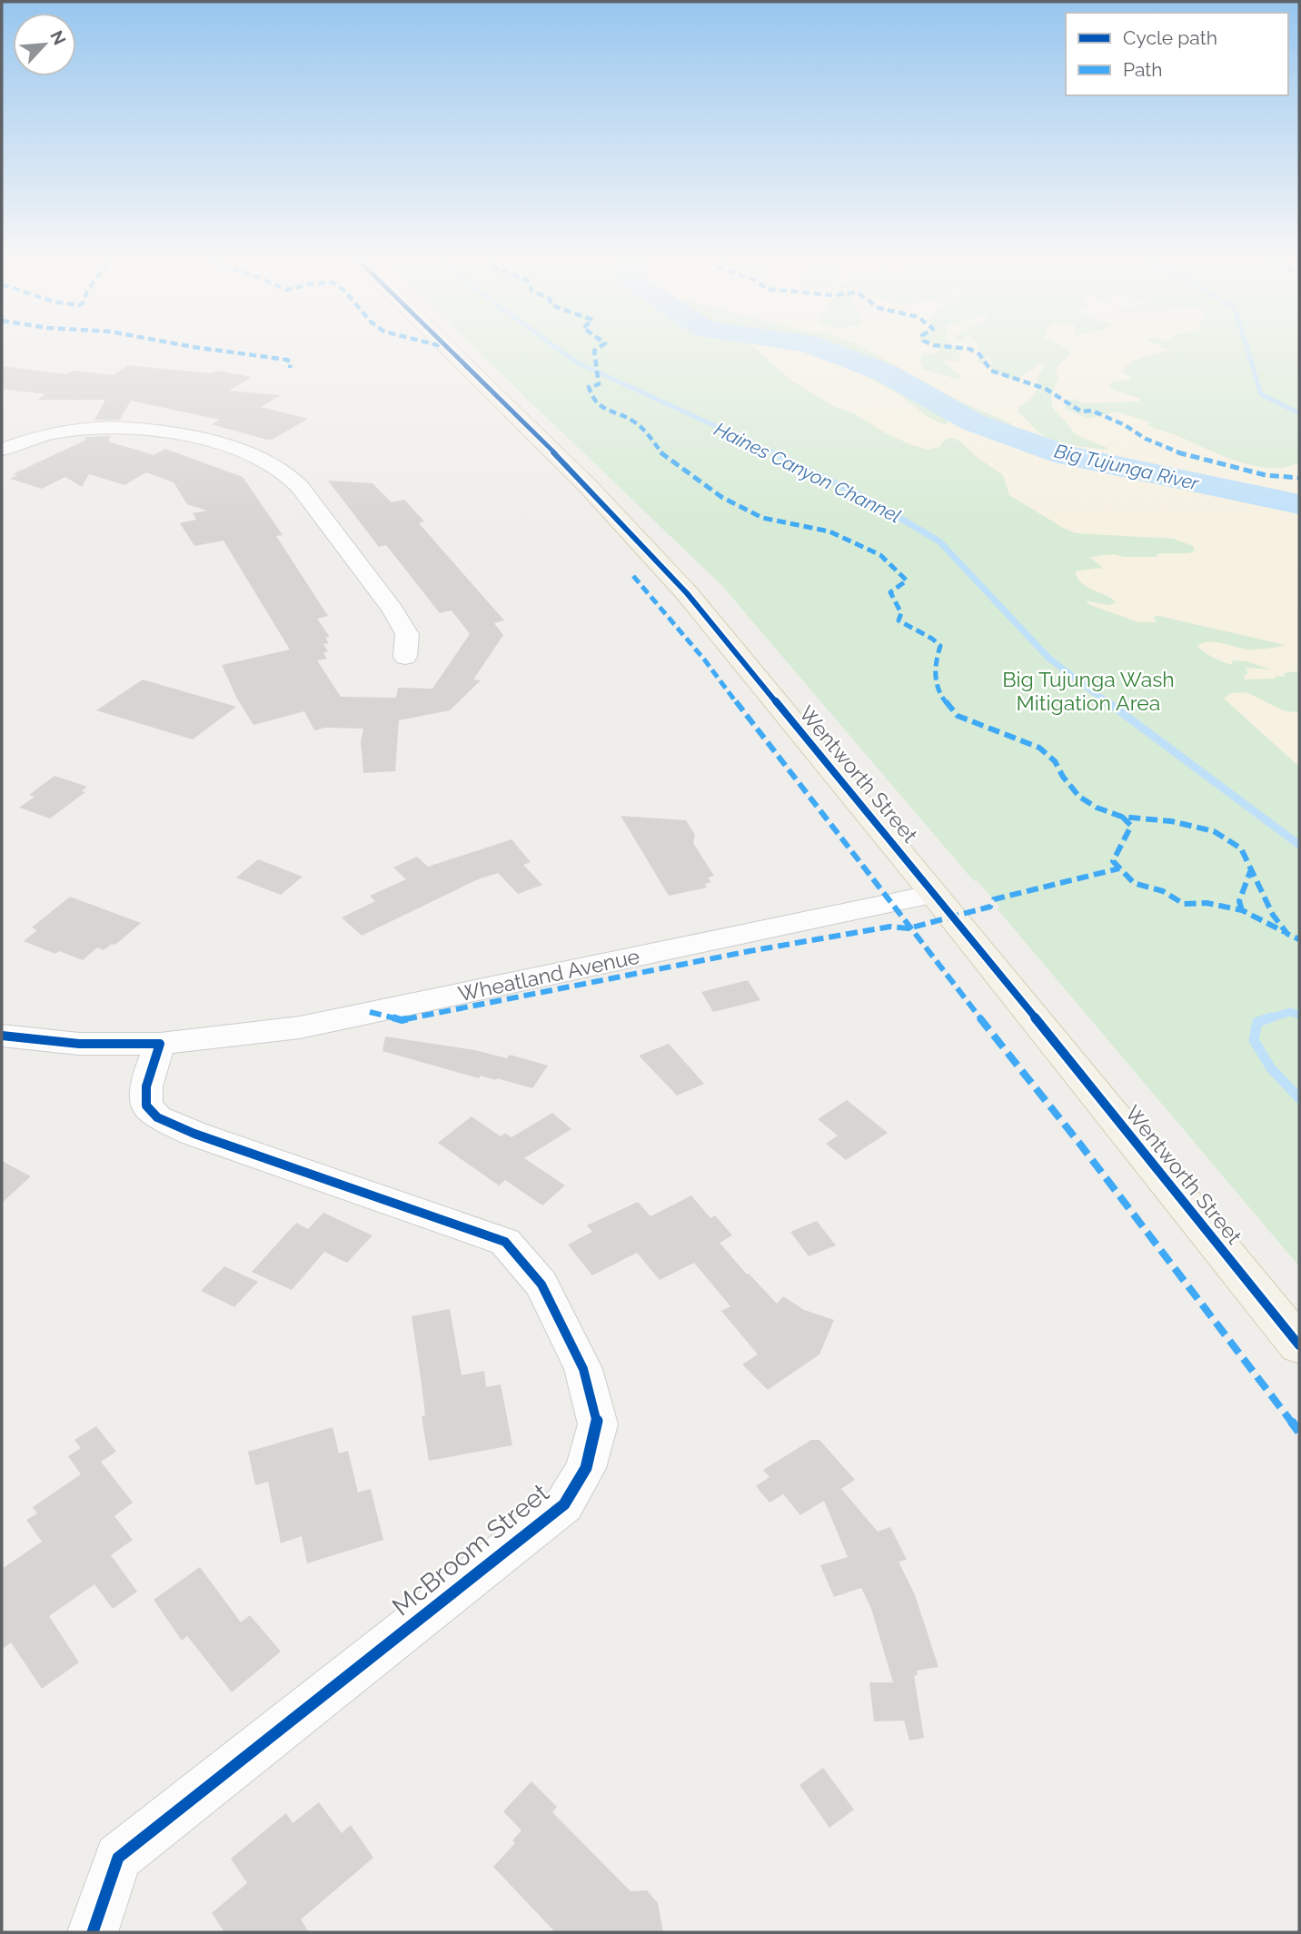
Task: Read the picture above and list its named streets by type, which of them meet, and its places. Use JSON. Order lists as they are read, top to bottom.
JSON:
{
  "streets": {
    "main road": ["Wentworth Street"],
    "street": ["Wheatland Avenue", "McBroom Street"]
  },
  "crossings": [
    ["Wentworth Street", "Wheatland Avenue"],
    ["Wheatland Avenue", "McBroom Street"]
  ],
  "water": ["Big Tujunga River", "Haines Canyon Channel"],
  "parks": ["Big Tujunga Wash Mitigation Area"],
  "legend": ["Cycle path", "Path"],
  "north": "top right"
}
